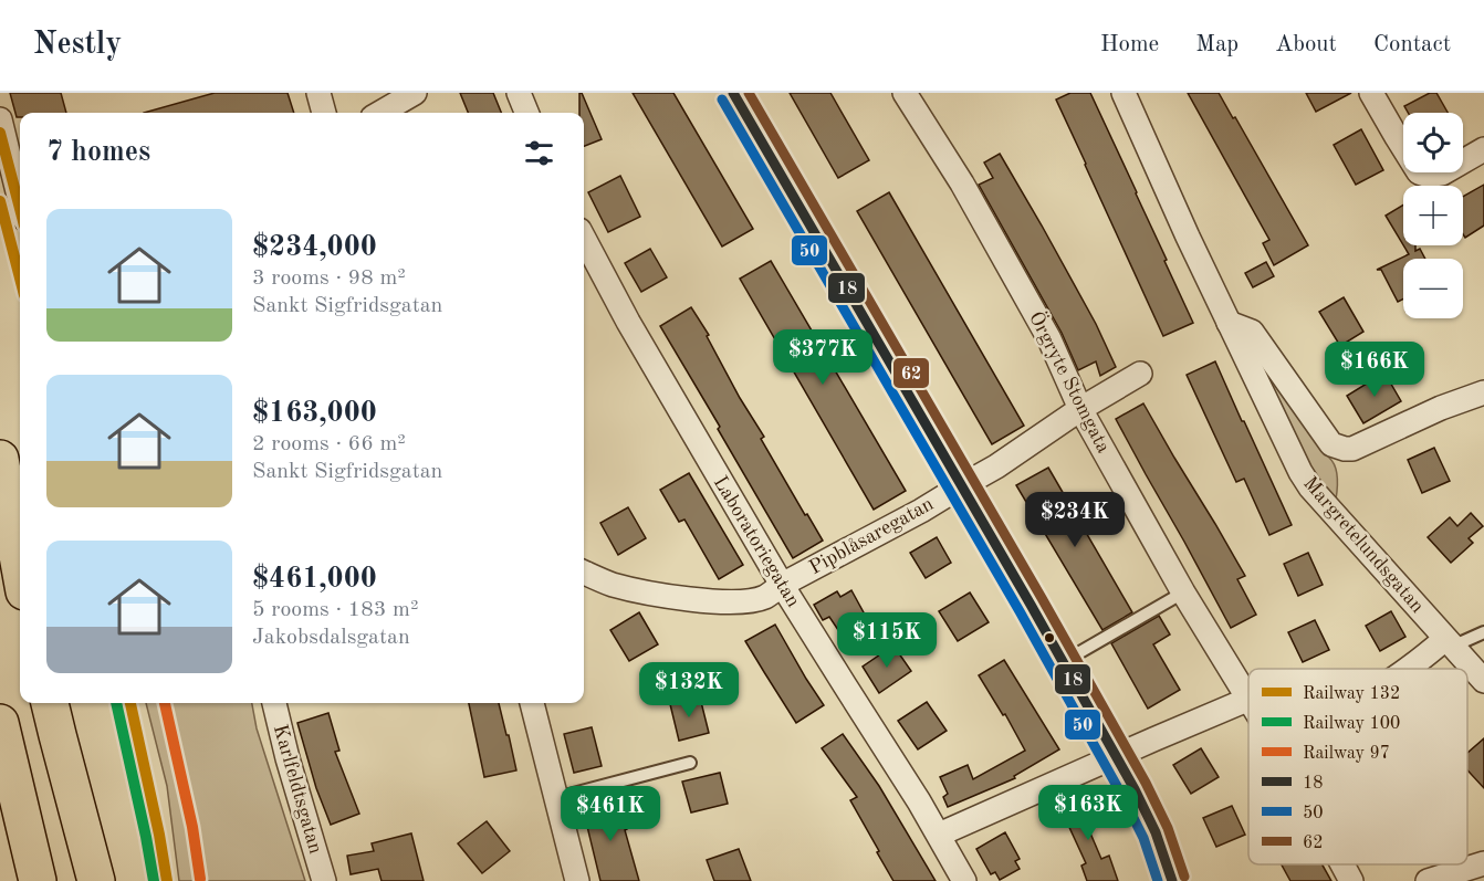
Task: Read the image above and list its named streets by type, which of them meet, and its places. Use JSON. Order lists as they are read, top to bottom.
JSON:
{
  "streets": {
    "street": [
      "Örgryte Stomgata",
      "Pipblåsaregatan",
      "Laboratoriegatan",
      "Margretelundsgatan",
      "Karlfeldtsgatan"
    ]
  },
  "crossings": [
    ["Örgryte Stomgata", "Pipblåsaregatan"],
    ["Pipblåsaregatan", "Laboratoriegatan"]
  ],
  "lines": [
    "transit line 18",
    "transit line 62",
    "transit line 50",
    "rail line 132",
    "rail line 100",
    "rail line 97"
  ],
  "legend": [
    "Railway 132",
    "Railway 100",
    "Railway 97",
    "18",
    "50",
    "62"
  ],
  "page": {
    "header": "Nestly",
    "nav": [
      "Home",
      "Map",
      "About",
      "Contact"
    ],
    "map_buttons": ["+", "−"],
    "heading": "7 homes",
    "list": [
      {
        "name": "$234,000",
        "note": "3 rooms · 98 m² · Sankt Sigfridsgatan"
      },
      {
        "name": "$163,000",
        "note": "2 rooms · 66 m² · Sankt Sigfridsgatan"
      },
      {
        "name": "$461,000",
        "note": "5 rooms · 183 m² · Jakobsdalsgatan"
      }
    ],
    "price": [
      "$377K",
      "$166K",
      "$234K",
      "$115K",
      "$132K",
      "$163K",
      "$461K"
    ]
  }
}
